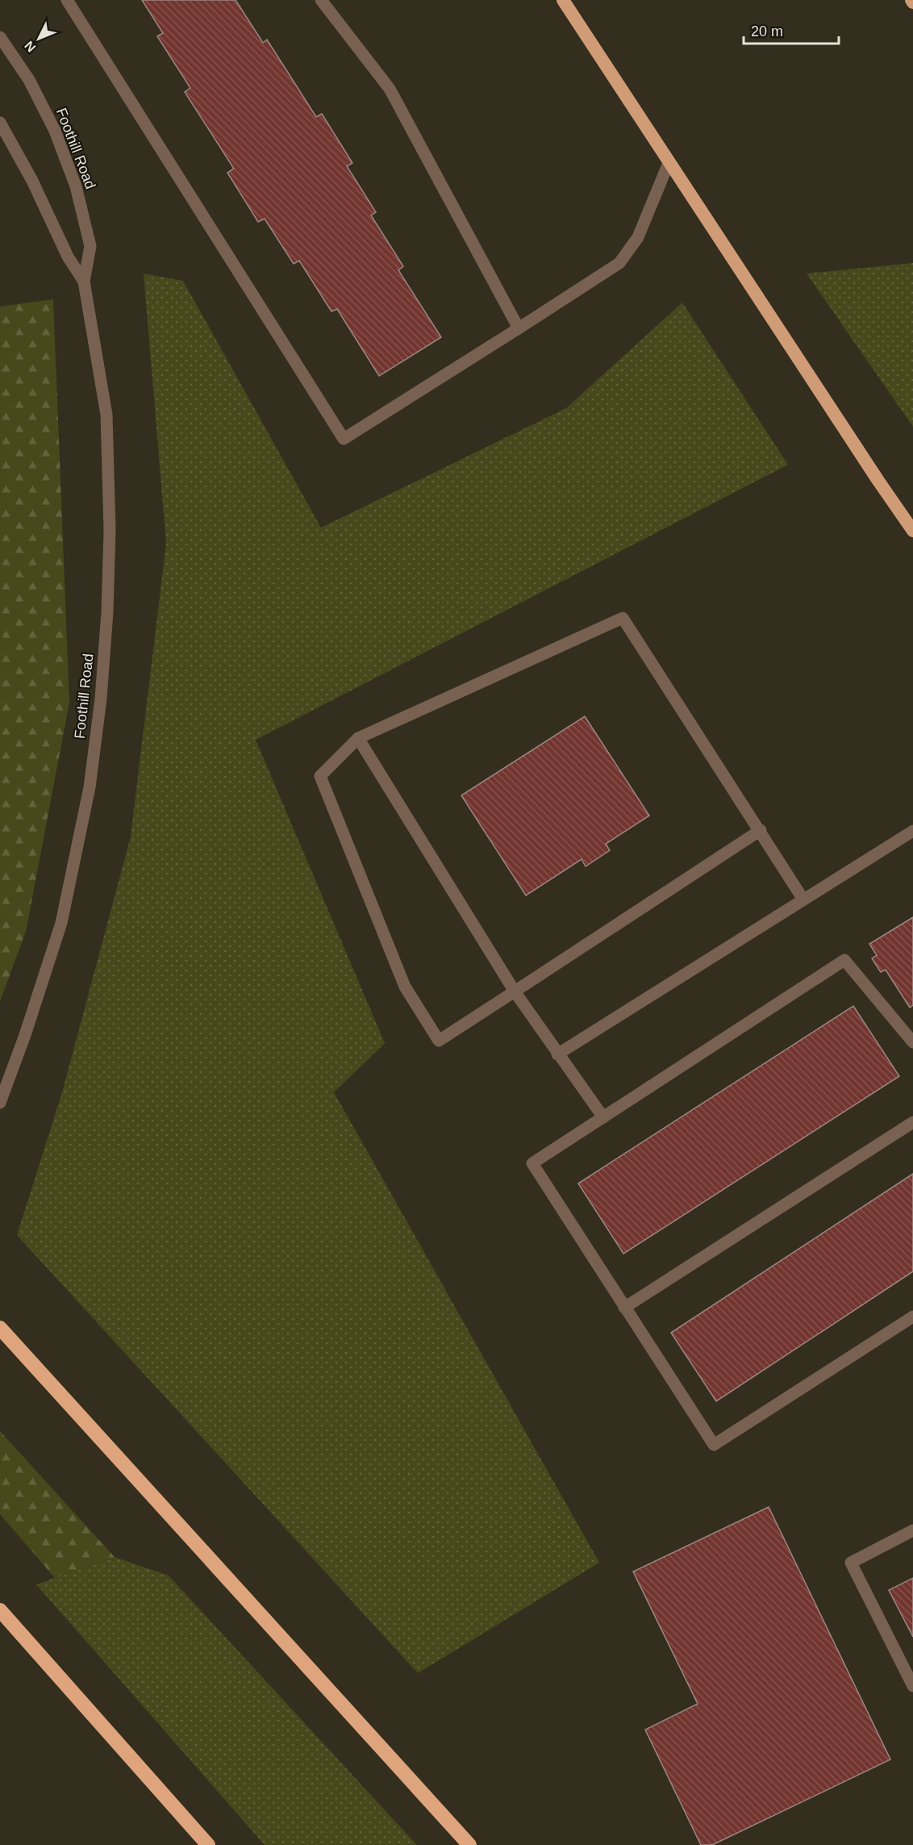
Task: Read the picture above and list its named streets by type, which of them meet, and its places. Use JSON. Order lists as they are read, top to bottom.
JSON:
{
  "streets": {
    "street": ["Foothill Road"]
  },
  "scale_bar": "20 m",
  "north": "bottom left"
}
